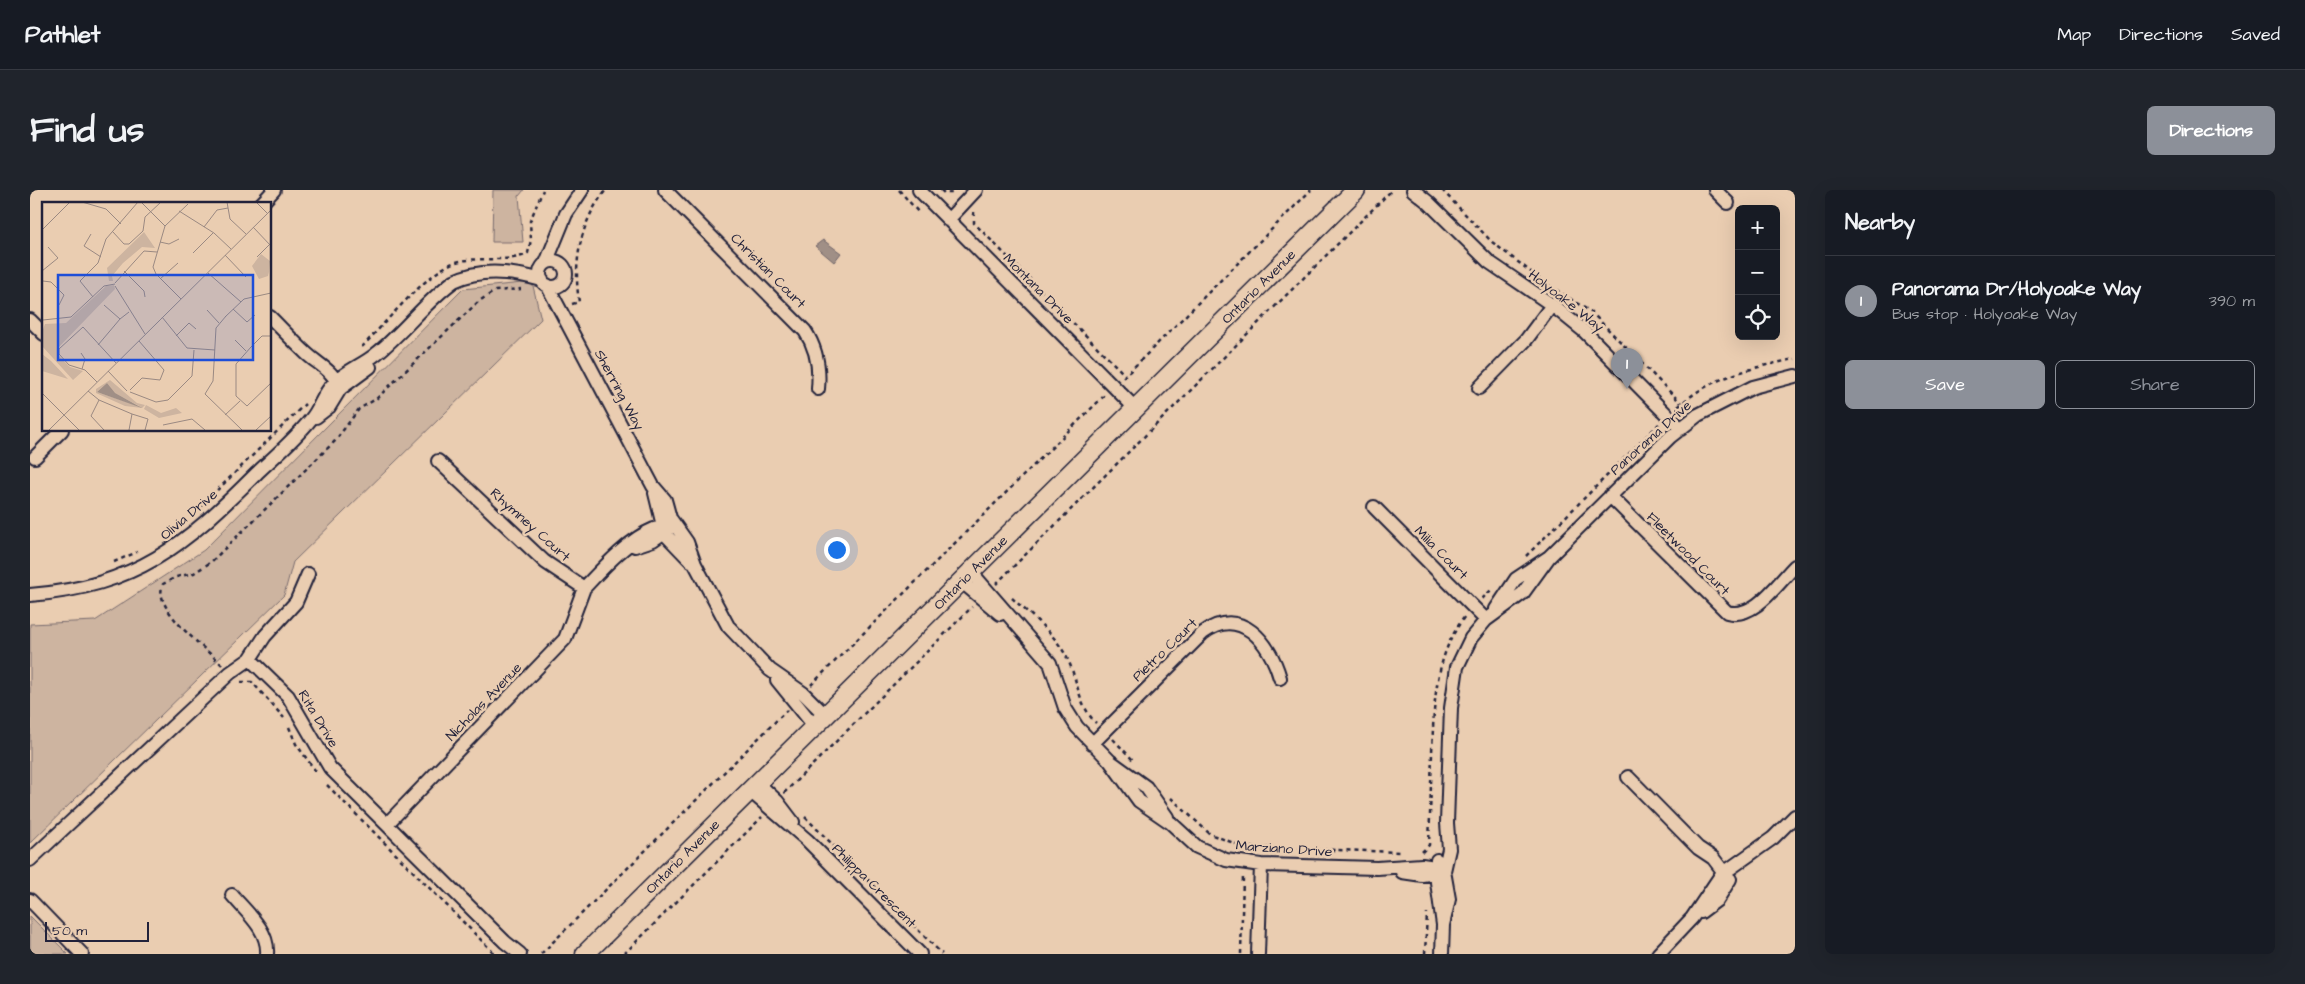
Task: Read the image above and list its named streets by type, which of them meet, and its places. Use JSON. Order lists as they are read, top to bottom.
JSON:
{
  "streets": {
    "street": [
      "Christian Court",
      "Ontario Avenue",
      "Montana Drive",
      "Holyoake Way",
      "Sherring Way",
      "Panorama Drive",
      "Olivia Drive",
      "Rhymney Court",
      "Milia Court",
      "Fleetwood Court",
      "Pietro Court",
      "Nicholas Avenue",
      "Rita Drive",
      "Marziano Drive",
      "Philippa Crescent"
    ]
  },
  "crossings": [
    ["Ontario Avenue", "Montana Drive"],
    ["Ontario Avenue", "Sherring Way"],
    ["Ontario Avenue", "Marziano Drive"],
    ["Ontario Avenue", "Philippa Crescent"],
    ["Holyoake Way", "Panorama Drive"],
    ["Sherring Way", "Olivia Drive"],
    ["Panorama Drive", "Milia Court"],
    ["Panorama Drive", "Fleetwood Court"],
    ["Panorama Drive", "Marziano Drive"],
    ["Rhymney Court", "Nicholas Avenue"],
    ["Pietro Court", "Marziano Drive"],
    ["Nicholas Avenue", "Rita Drive"]
  ],
  "scale_bar": "50 m",
  "page": {
    "header": "Pathlet",
    "nav": ["Map", "Directions", "Saved"],
    "title": "Find us",
    "buttons": [
      "Directions",
      ["Save", "Share"]
    ],
    "heading": "Nearby",
    "map_buttons": ["+", "−"],
    "list": [
      {
        "mark": "1",
        "name": "Panorama Dr/Holyoake Way",
        "note": "Bus stop · Holyoake Way",
        "value": "390 m"
      }
    ],
    "pins": "1",
    "scale": "50 m"
  }
}
